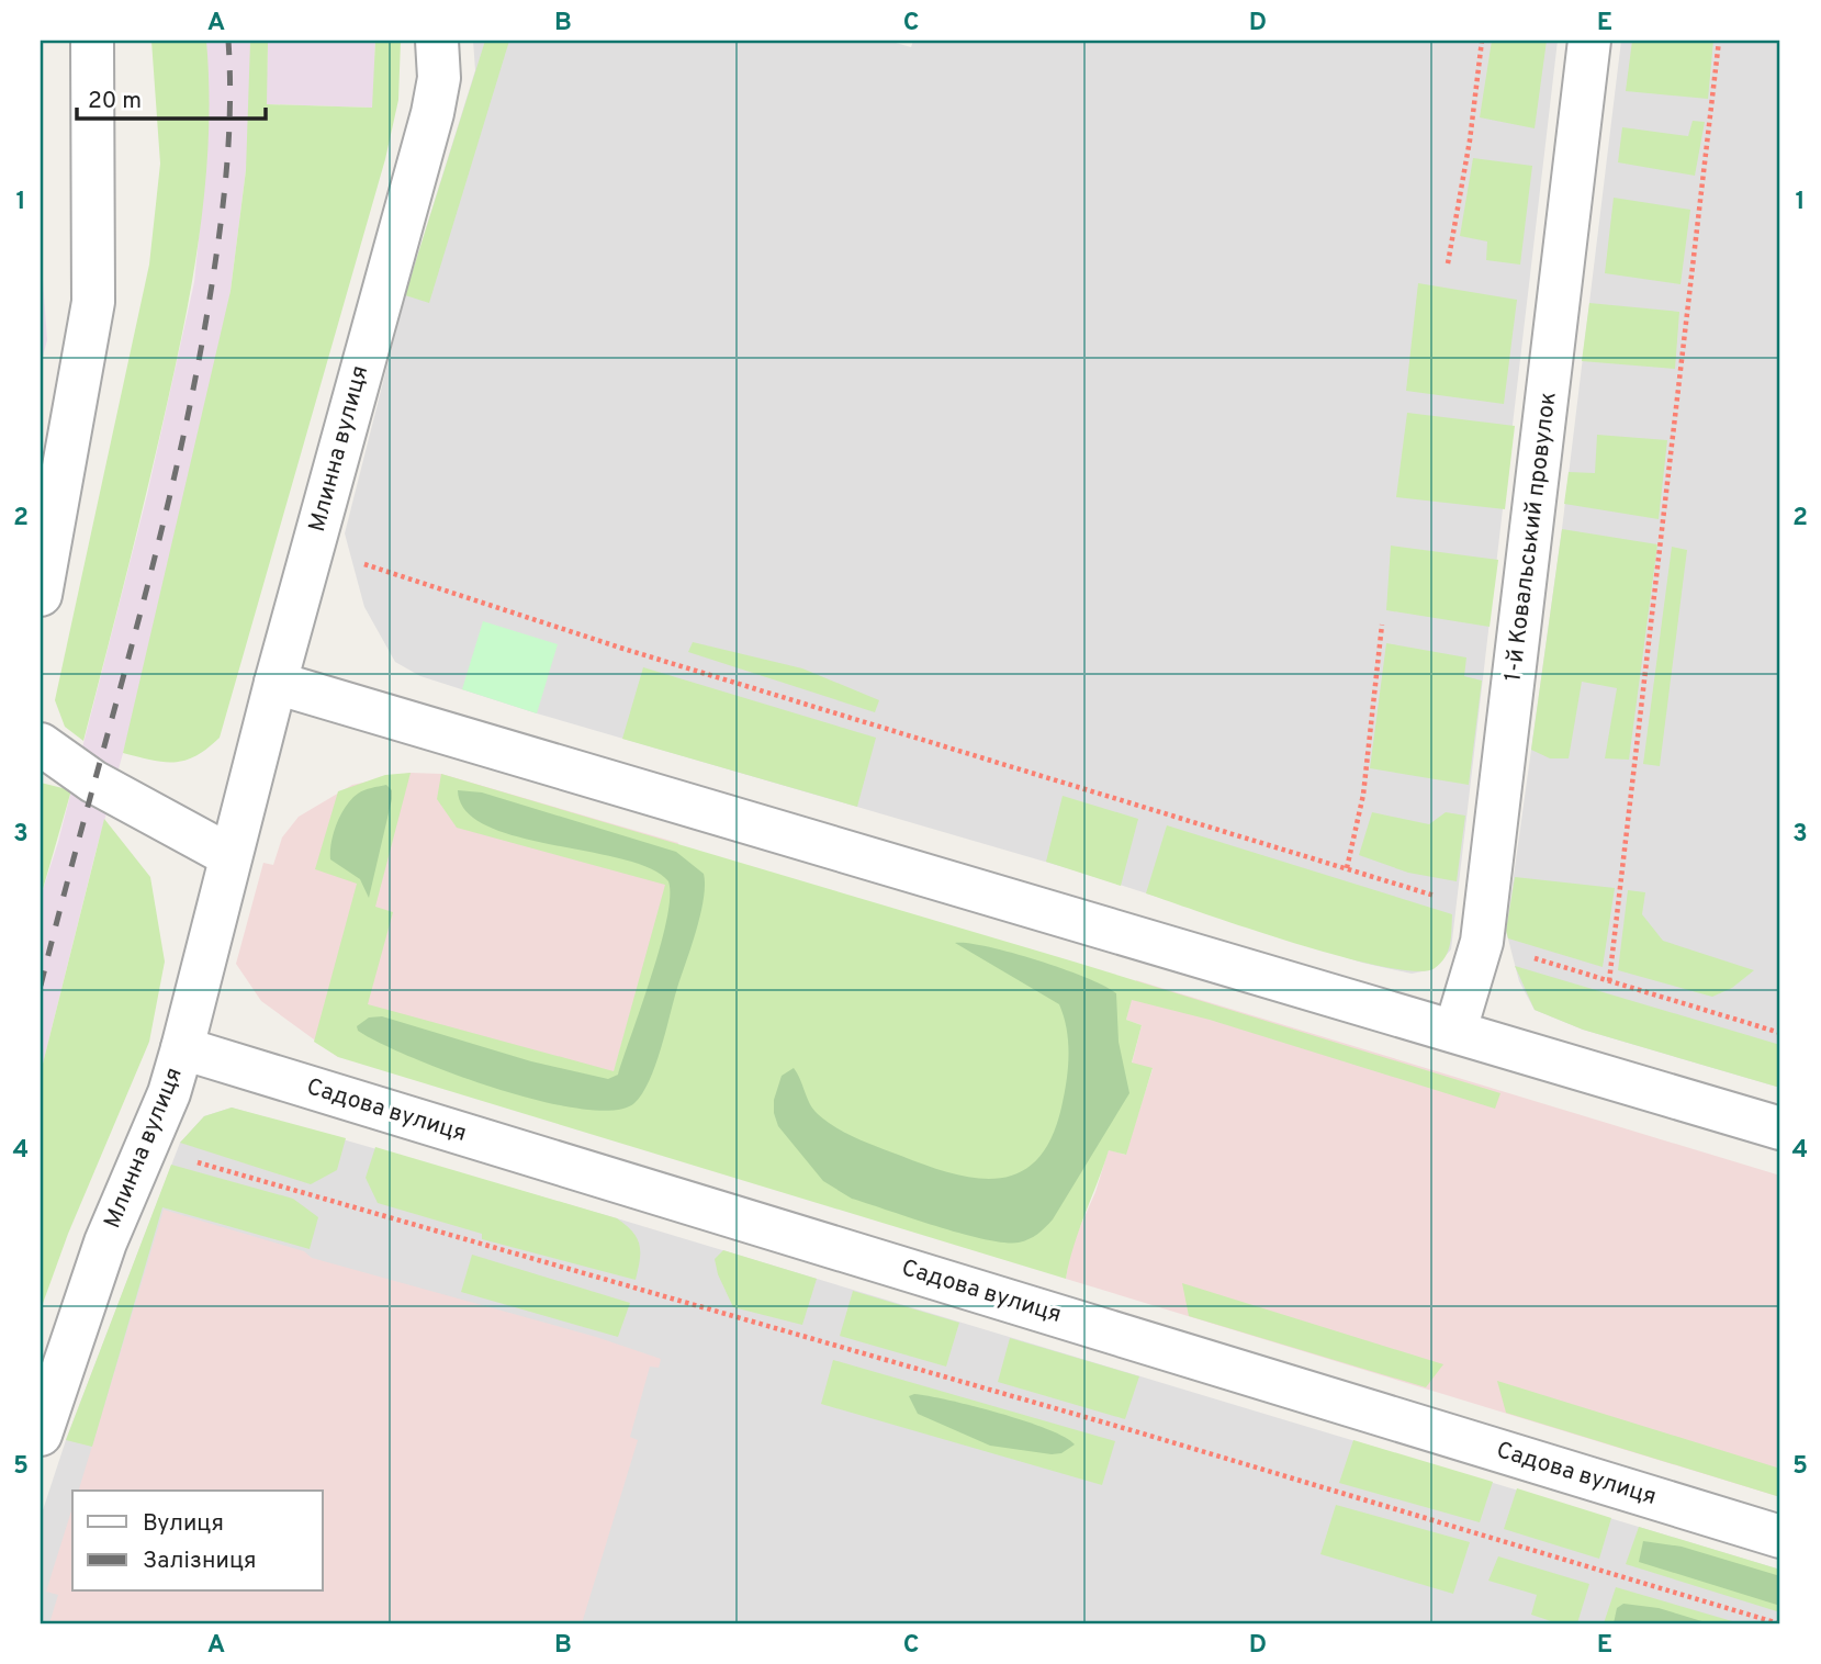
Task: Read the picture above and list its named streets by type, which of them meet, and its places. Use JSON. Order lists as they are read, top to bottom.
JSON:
{
  "streets": {
    "street": ["Млинна вулиця", "1-й Ковальський провулок", "Садова вулиця"]
  },
  "crossings": [
    ["Млинна вулиця", "Садова вулиця"]
  ],
  "legend": ["Вулиця", "Залізниця"],
  "scale_bar": "20 m",
  "grid": {
    "columns": [
      "A",
      "B",
      "C",
      "D",
      "E"
    ],
    "rows": [
      "1",
      "2",
      "3",
      "4",
      "5"
    ]
  }
}
